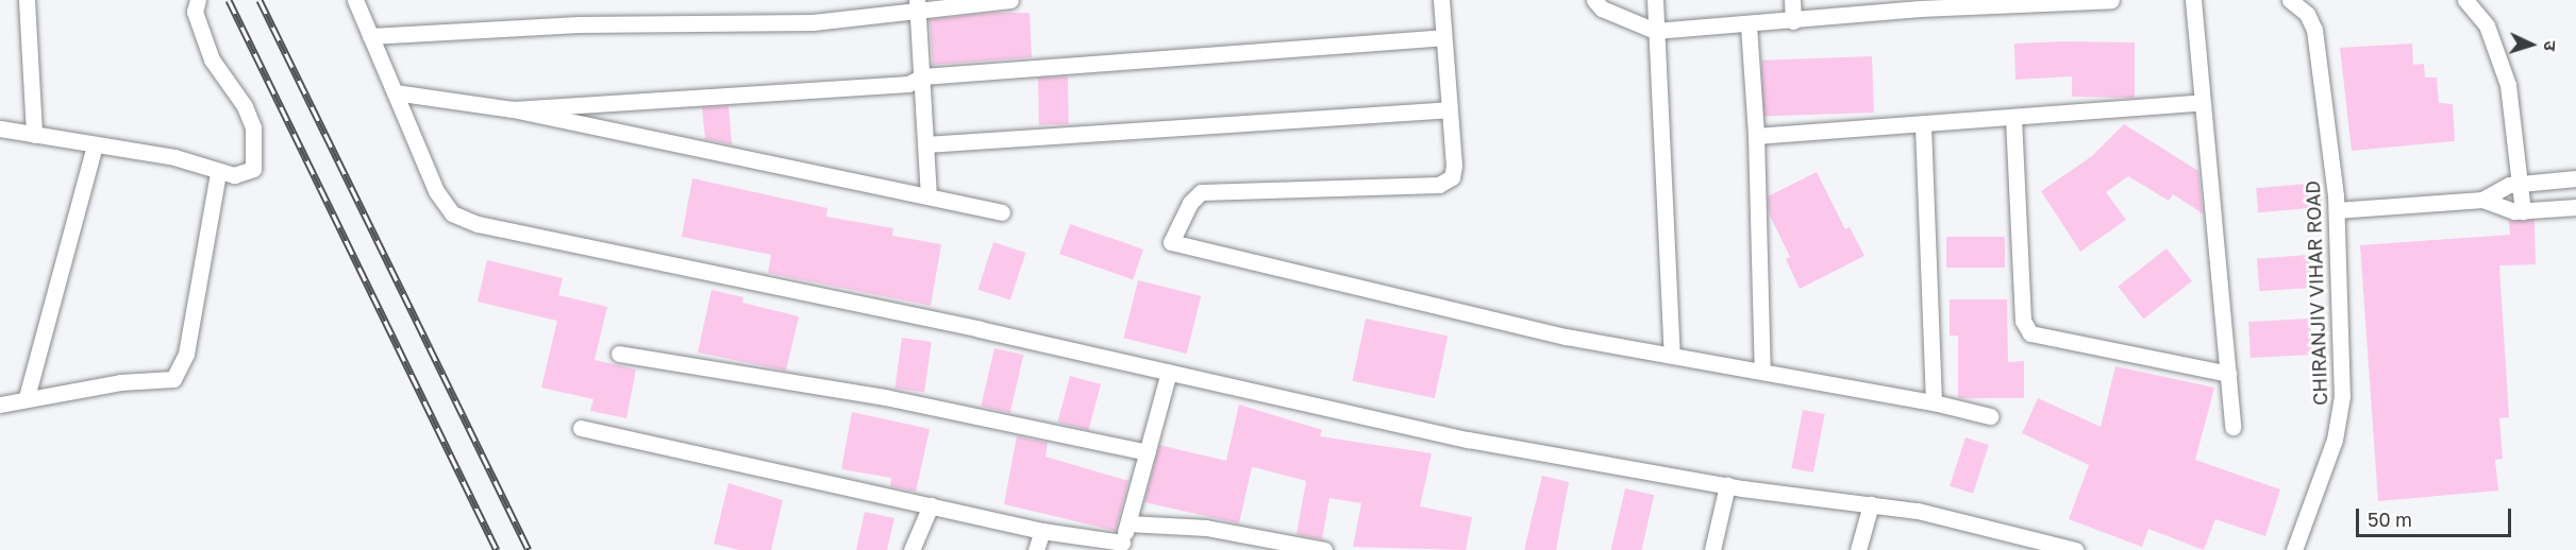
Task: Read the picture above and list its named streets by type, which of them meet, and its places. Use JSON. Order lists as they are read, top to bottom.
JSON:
{
  "streets": {
    "street": ["CHIRANJIV VIHAR ROAD"]
  },
  "scale_bar": "50 m",
  "north": "right"
}
